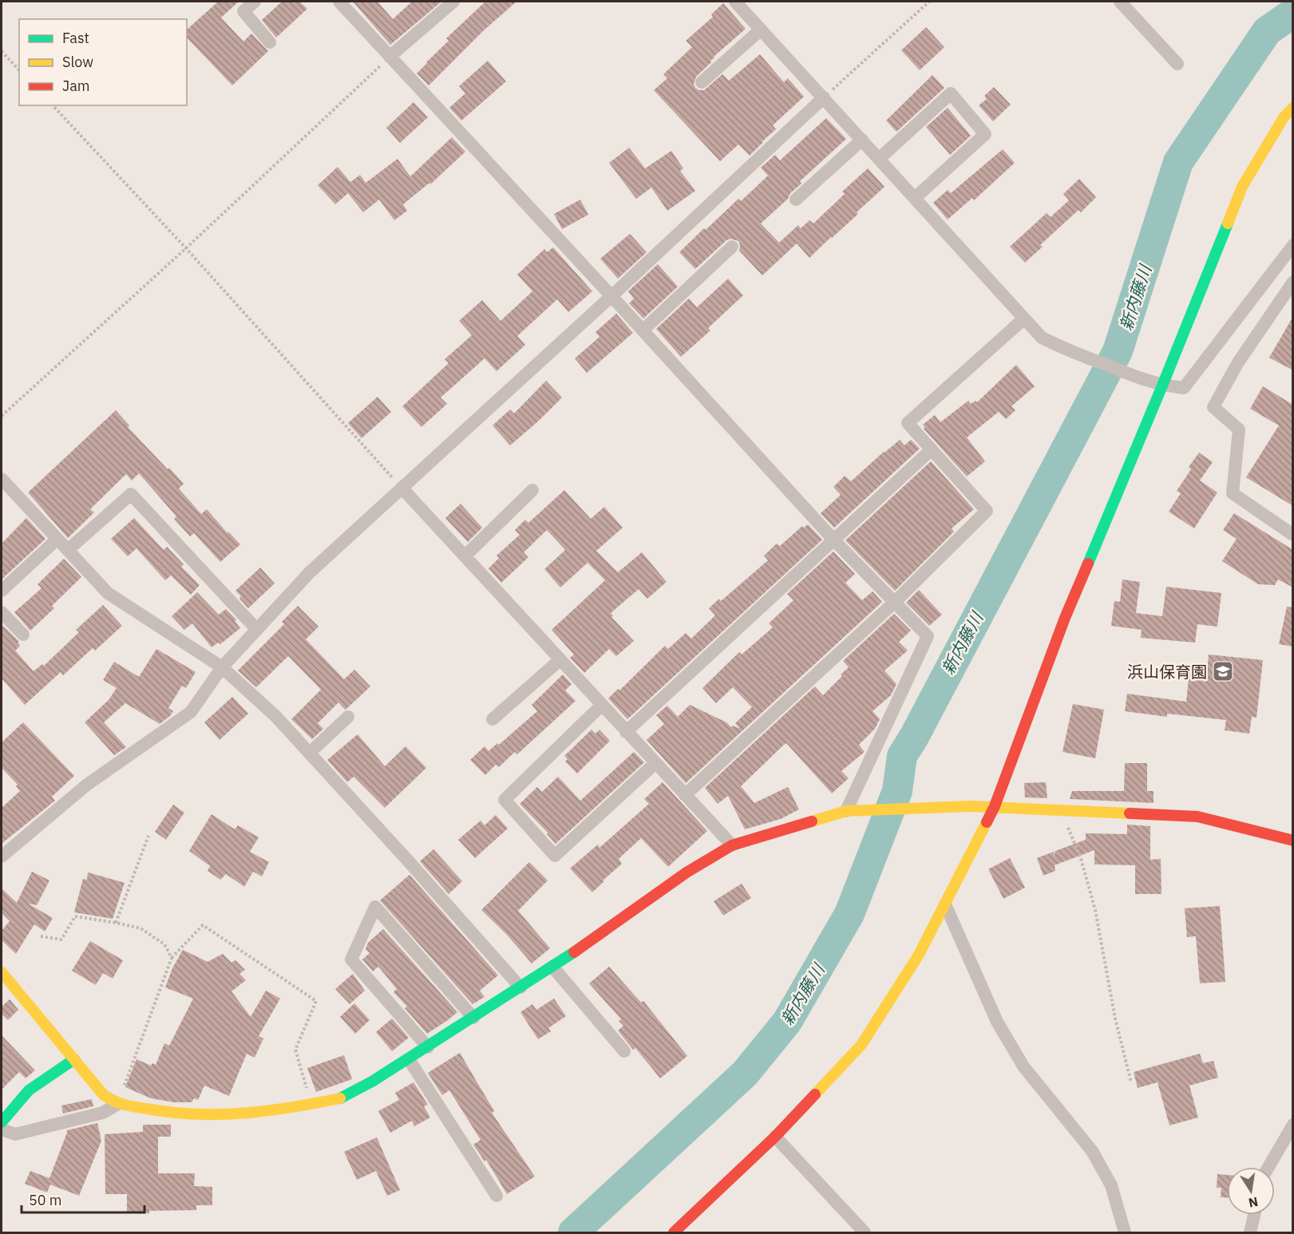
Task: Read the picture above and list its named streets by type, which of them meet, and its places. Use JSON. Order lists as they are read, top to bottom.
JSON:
{
  "water": ["新内藤川"],
  "places": {
    "school or university": ["浜山保育園"]
  },
  "legend": ["Fast", "Slow", "Jam"],
  "scale_bar": "50 m",
  "north": "bottom"
}
